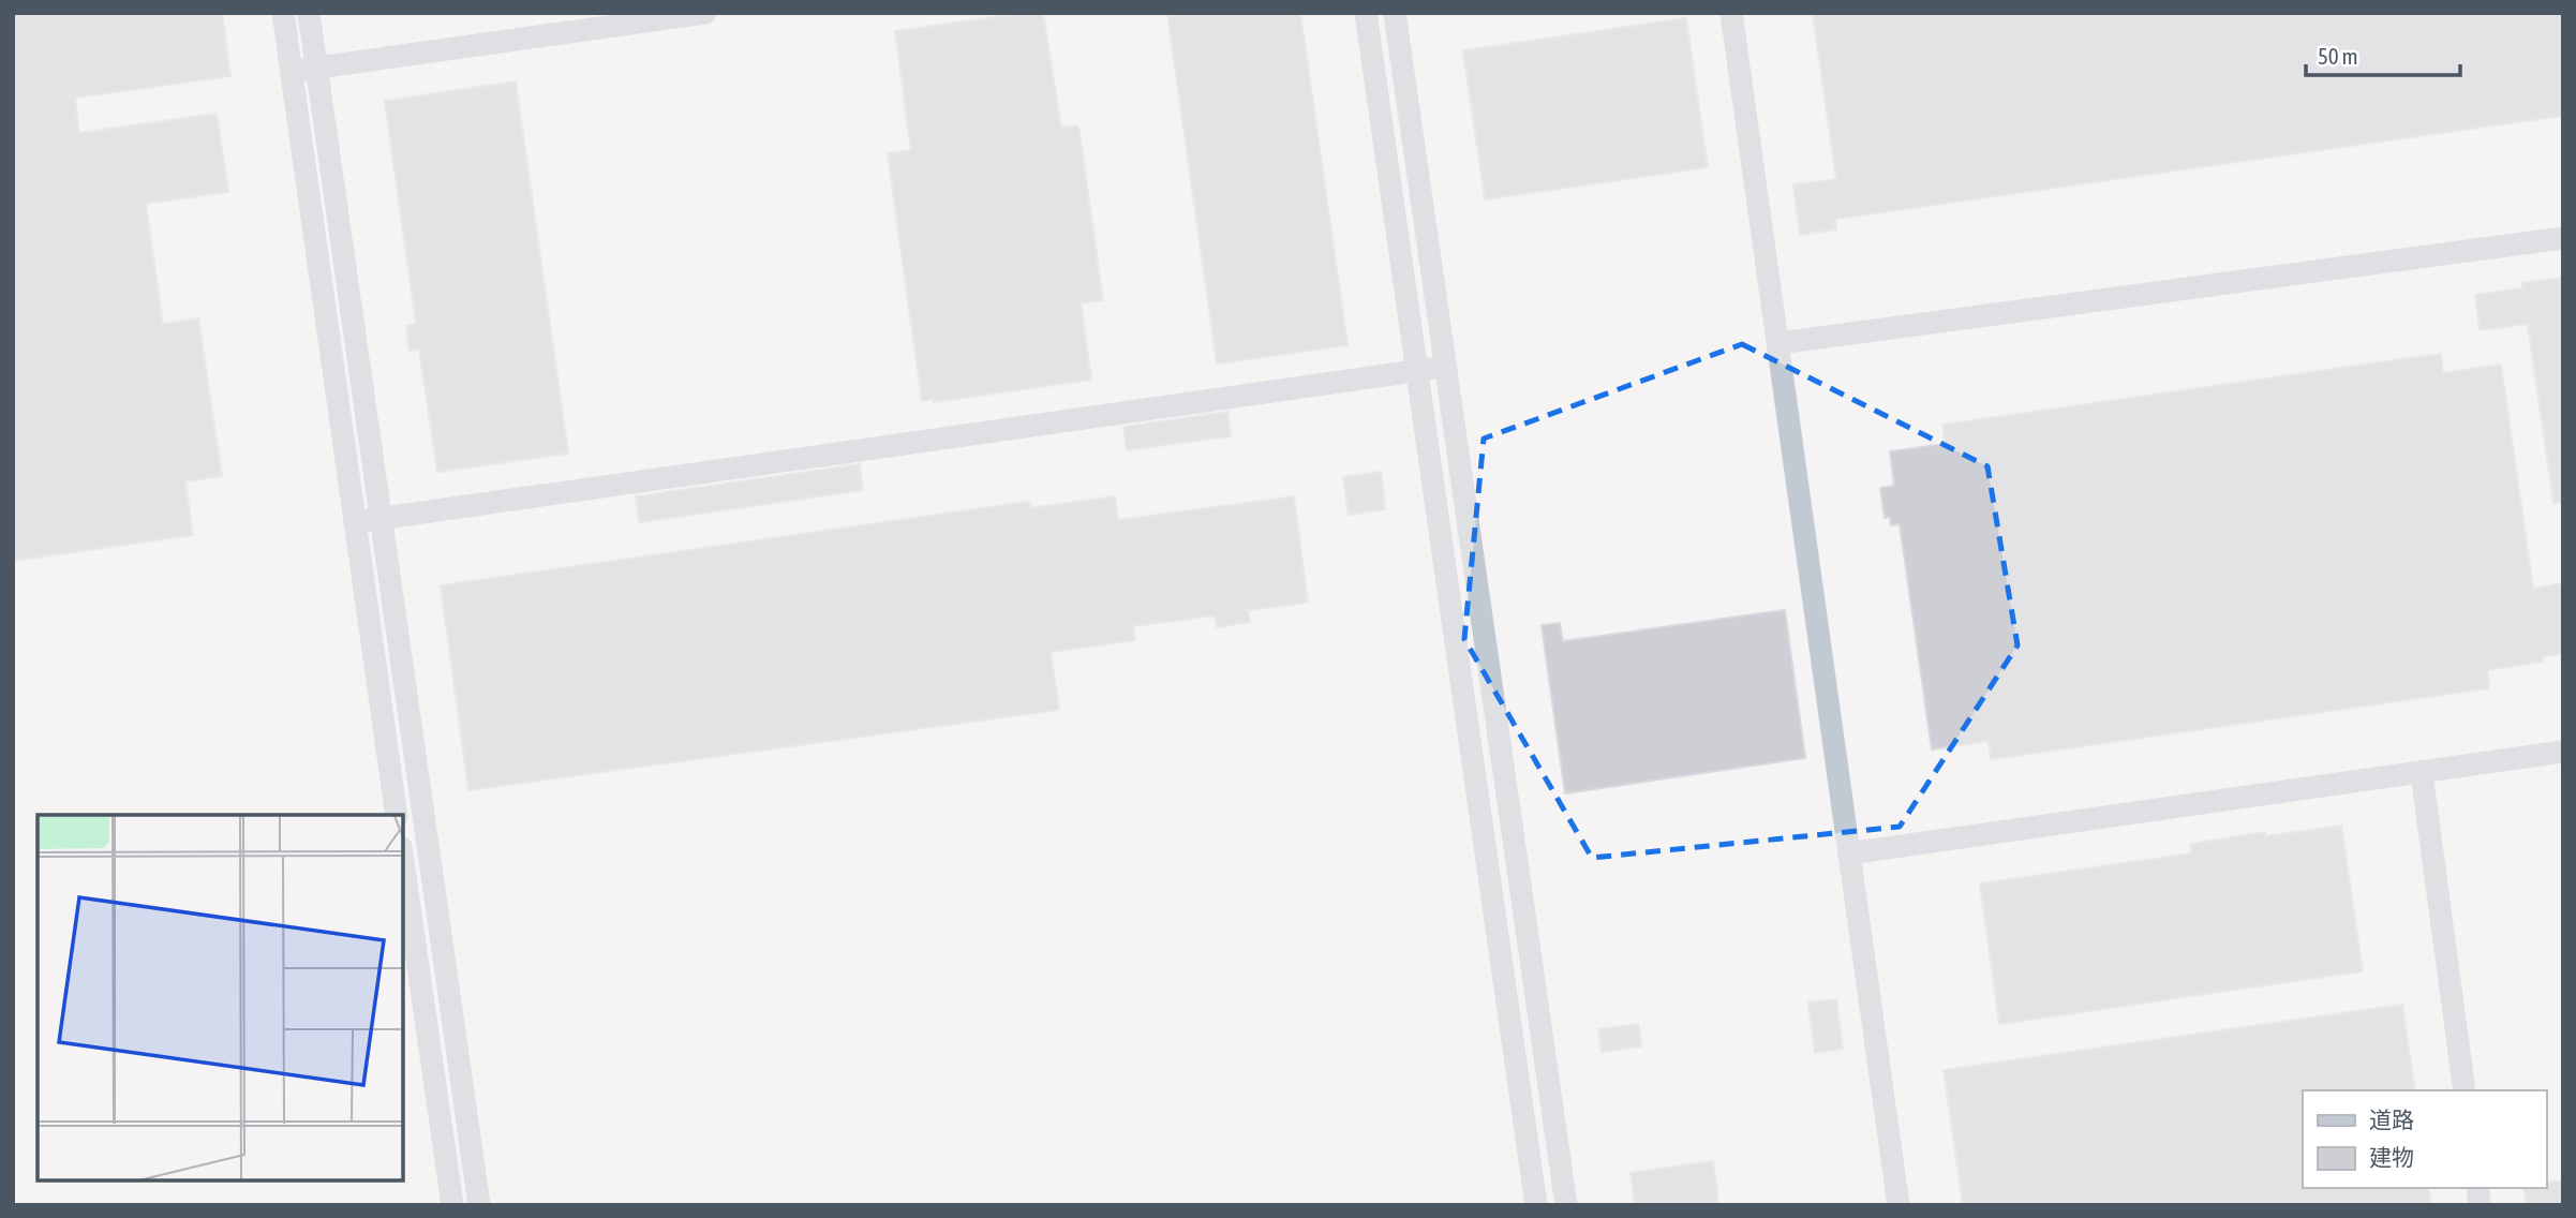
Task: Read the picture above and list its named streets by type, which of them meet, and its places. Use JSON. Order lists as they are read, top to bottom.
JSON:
{
  "legend": ["道路", "建物"],
  "scale_bar": "50 m"
}
